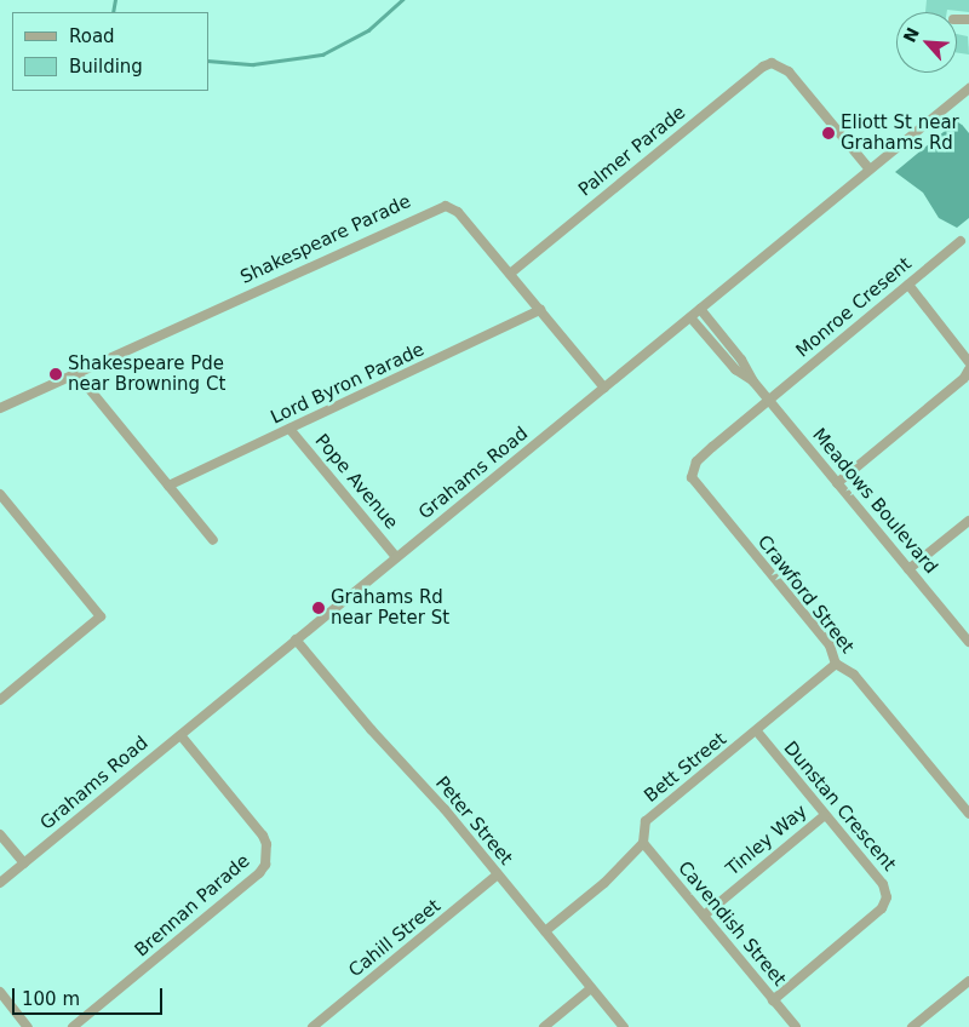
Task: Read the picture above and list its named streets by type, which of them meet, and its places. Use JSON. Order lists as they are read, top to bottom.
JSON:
{
  "streets": {
    "street": [
      "Palmer Parade",
      "Shakespeare Parade",
      "Monroe Cresent",
      "Lord Byron Parade",
      "Grahams Road",
      "Pope Avenue",
      "Meadows Boulevard",
      "Crawford Street",
      "Bett Street",
      "Dunstan Crescent",
      "Peter Street",
      "Tinley Way",
      "Brennan Parade",
      "Cavendish Street",
      "Cahill Street"
    ]
  },
  "crossings": [
    ["Palmer Parade", "Shakespeare Parade"],
    ["Palmer Parade", "Grahams Road"],
    ["Shakespeare Parade", "Lord Byron Parade"],
    ["Shakespeare Parade", "Grahams Road"],
    ["Monroe Cresent", "Meadows Boulevard"],
    ["Monroe Cresent", "Crawford Street"],
    ["Lord Byron Parade", "Pope Avenue"],
    ["Grahams Road", "Pope Avenue"],
    ["Grahams Road", "Meadows Boulevard"],
    ["Grahams Road", "Peter Street"],
    ["Grahams Road", "Brennan Parade"],
    ["Meadows Boulevard", "Crawford Street"],
    ["Crawford Street", "Bett Street"],
    ["Bett Street", "Dunstan Crescent"],
    ["Bett Street", "Peter Street"],
    ["Bett Street", "Cavendish Street"],
    ["Dunstan Crescent", "Tinley Way"],
    ["Dunstan Crescent", "Cavendish Street"],
    ["Peter Street", "Cahill Street"],
    ["Tinley Way", "Cavendish Street"]
  ],
  "places": ["Eliott St near Grahams Rd", "Shakespeare Pde near Browning Ct", "Grahams Rd near Peter St"],
  "legend": ["Road", "Building"],
  "scale_bar": "100 m",
  "north": "top left"
}
